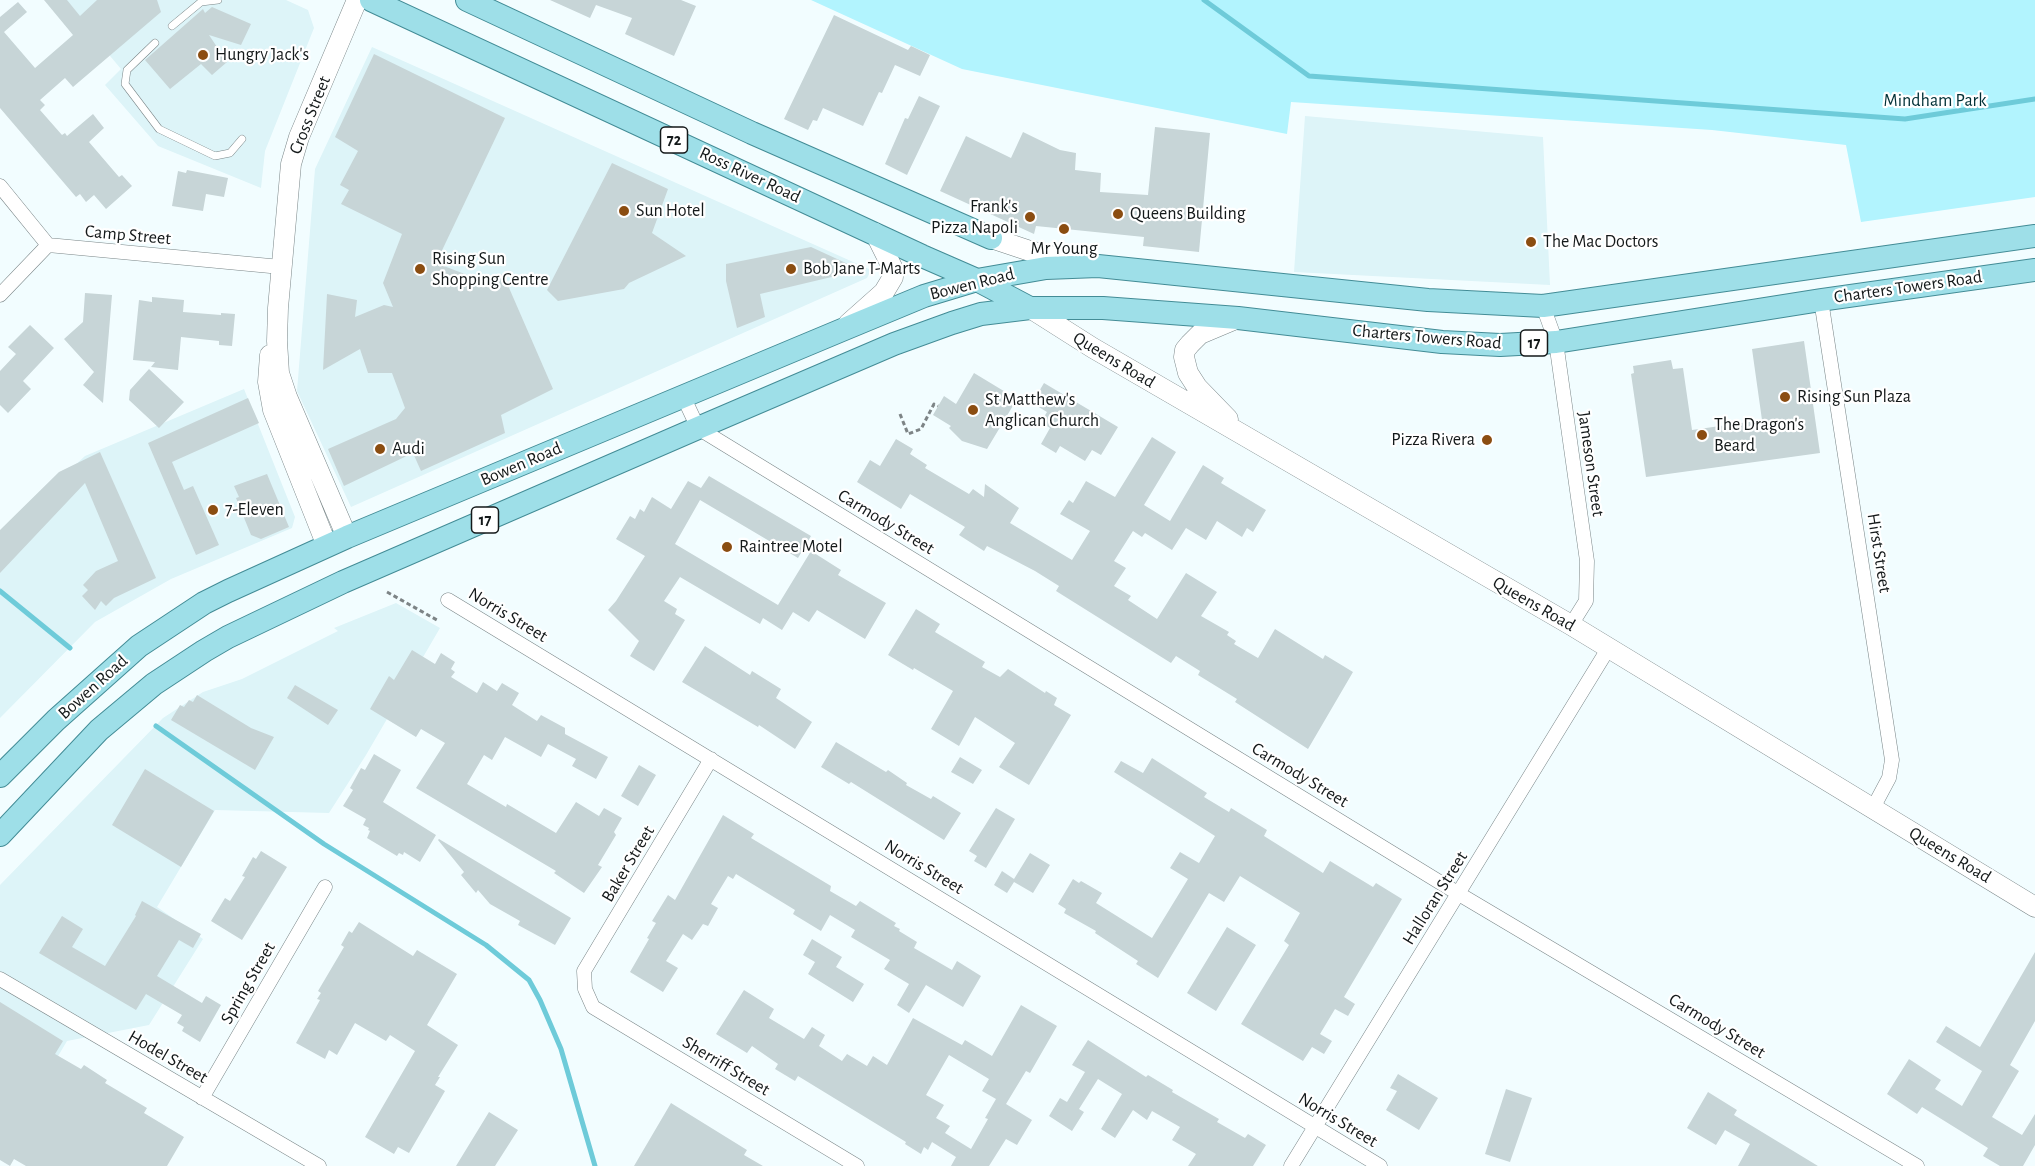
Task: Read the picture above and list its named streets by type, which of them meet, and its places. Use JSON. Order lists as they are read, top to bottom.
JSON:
{
  "streets": {
    "main road": [
      "72",
      "Ross River Road",
      "Bowen Road",
      "Charters Towers Road",
      "17"
    ],
    "street": [
      "Cross Street",
      "Camp Street",
      "Queens Road",
      "Jameson Street",
      "Carmody Street",
      "Hirst Street",
      "Norris Street",
      "Baker Street",
      "Halloran Street",
      "Spring Street",
      "Hodel Street",
      "Sherriff Street"
    ]
  },
  "crossings": [
    ["Cross Street", "Camp Street"],
    ["Cross Street", "Bowen Road"],
    ["Ross River Road", "Bowen Road"],
    ["Ross River Road", "Charters Towers Road"],
    ["Ross River Road", "Queens Road"],
    ["Bowen Road", "Charters Towers Road"],
    ["Bowen Road", "Queens Road"],
    ["Bowen Road", "Carmody Street"],
    ["Charters Towers Road", "Queens Road"],
    ["Charters Towers Road", "Jameson Street"],
    ["Charters Towers Road", "Hirst Street"],
    ["Queens Road", "Jameson Street"],
    ["Queens Road", "Hirst Street"],
    ["Queens Road", "Halloran Street"],
    ["Carmody Street", "Halloran Street"],
    ["Norris Street", "Baker Street"],
    ["Norris Street", "Halloran Street"],
    ["Baker Street", "Sherriff Street"],
    ["Spring Street", "Hodel Street"]
  ],
  "parks": ["Mindham Park"],
  "places": [
    "Hungry Jack's",
    "Sun Hotel",
    "Queens Building",
    "Frank's Pizza Napoli",
    "Mr Young",
    "The Mac Doctors",
    "Rising Sun Shopping Centre",
    "Bob Jane T-Marts",
    "Rising Sun Plaza",
    "St Matthew's Anglican Church",
    "The Dragon's Beard",
    "Pizza Rivera",
    "Audi",
    "7-Eleven",
    "Raintree Motel"
  ]
}
